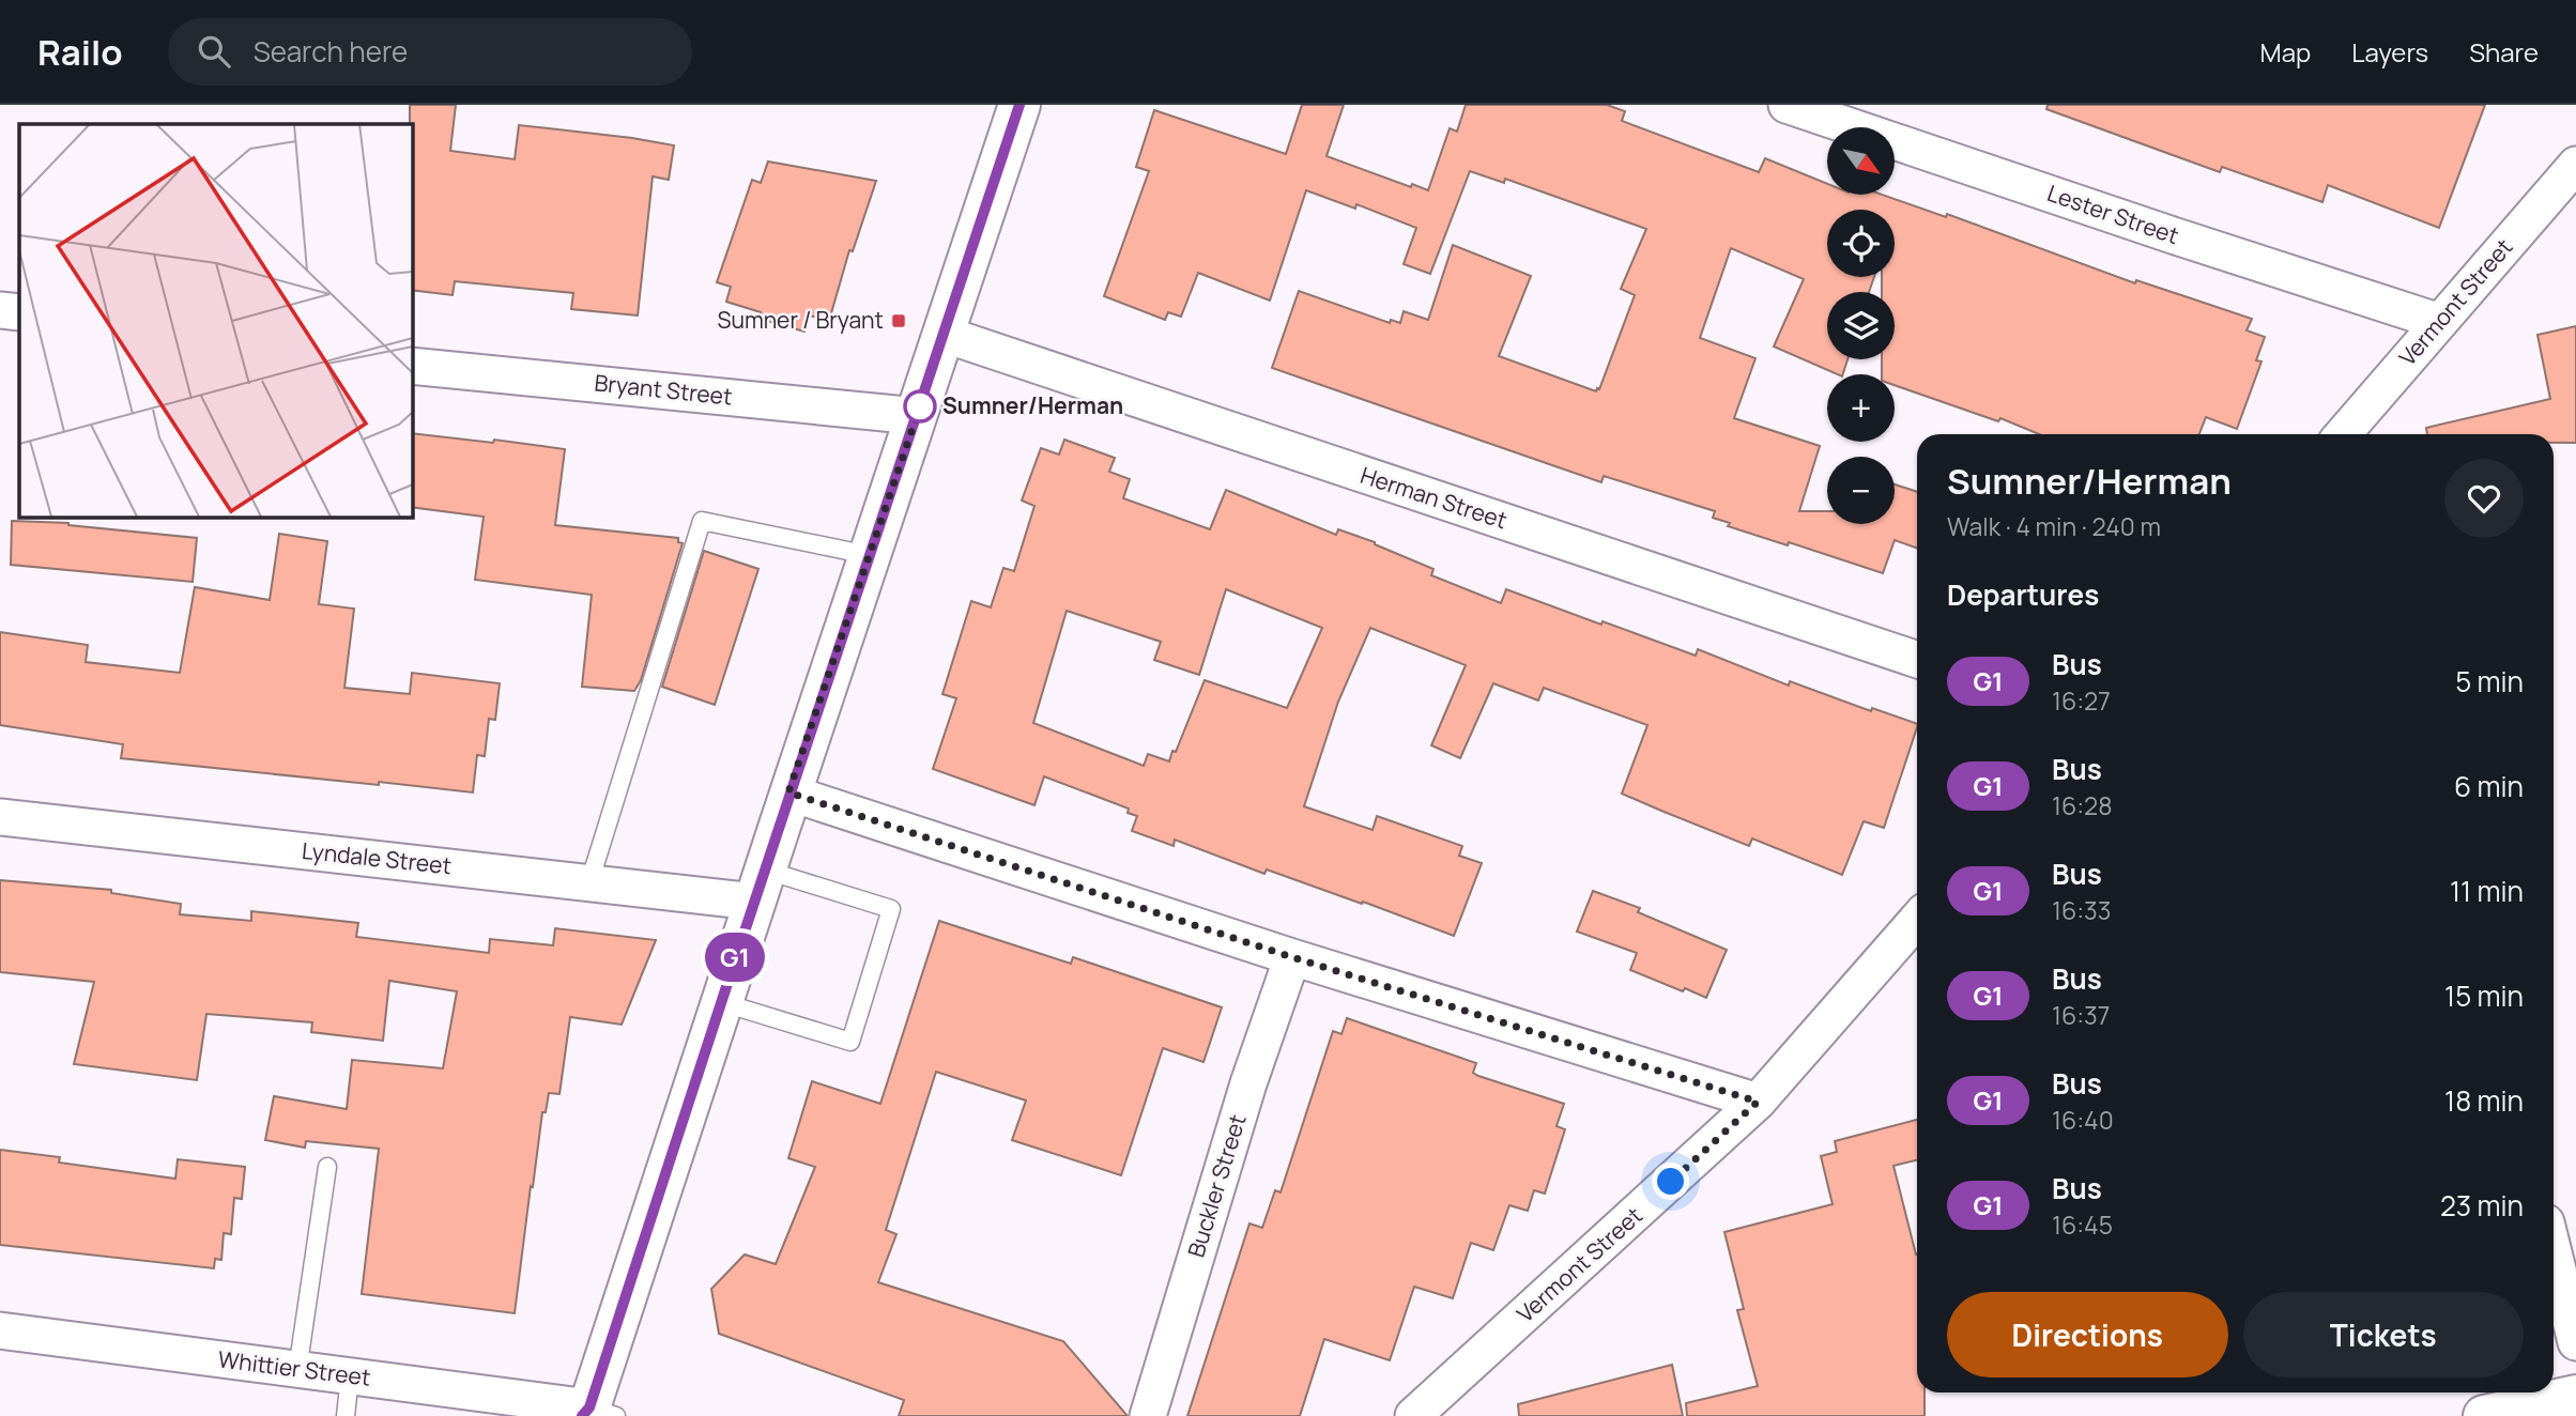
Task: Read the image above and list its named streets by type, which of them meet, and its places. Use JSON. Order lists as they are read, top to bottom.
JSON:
{
  "streets": {
    "street": [
      "Lester Street",
      "Vermont Street",
      "Bryant Street",
      "Herman Street",
      "Lyndale Street",
      "Buckler Street",
      "Whittier Street"
    ]
  },
  "crossings": [
    ["Lester Street", "Vermont Street"]
  ],
  "places": {
    "transit": ["Sumner / Bryant"],
    "other": ["Sumner/Herman"]
  },
  "lines": ["bus line G1"],
  "north": "bottom right",
  "page": {
    "header": "Railo",
    "search": "Search here",
    "nav": ["Map", "Layers", "Share"],
    "on_map": "G1",
    "map_buttons": ["+", "−"],
    "heading": [
      ["Sumner/Herman", "Walk · 4 min · 240 m"],
      "Departures"
    ],
    "list": [
      {
        "mark": "G1",
        "name": "Bus",
        "note": "16:27",
        "value": "5 min"
      },
      {
        "mark": "G1",
        "name": "Bus",
        "note": "16:28",
        "value": "6 min"
      },
      {
        "mark": "G1",
        "name": "Bus",
        "note": "16:33",
        "value": "11 min"
      },
      {
        "mark": "G1",
        "name": "Bus",
        "note": "16:37",
        "value": "15 min"
      },
      {
        "mark": "G1",
        "name": "Bus",
        "note": "16:40",
        "value": "18 min"
      },
      {
        "mark": "G1",
        "name": "Bus",
        "note": "16:45",
        "value": "23 min"
      }
    ],
    "buttons": ["Directions", "Tickets"]
  }
}
